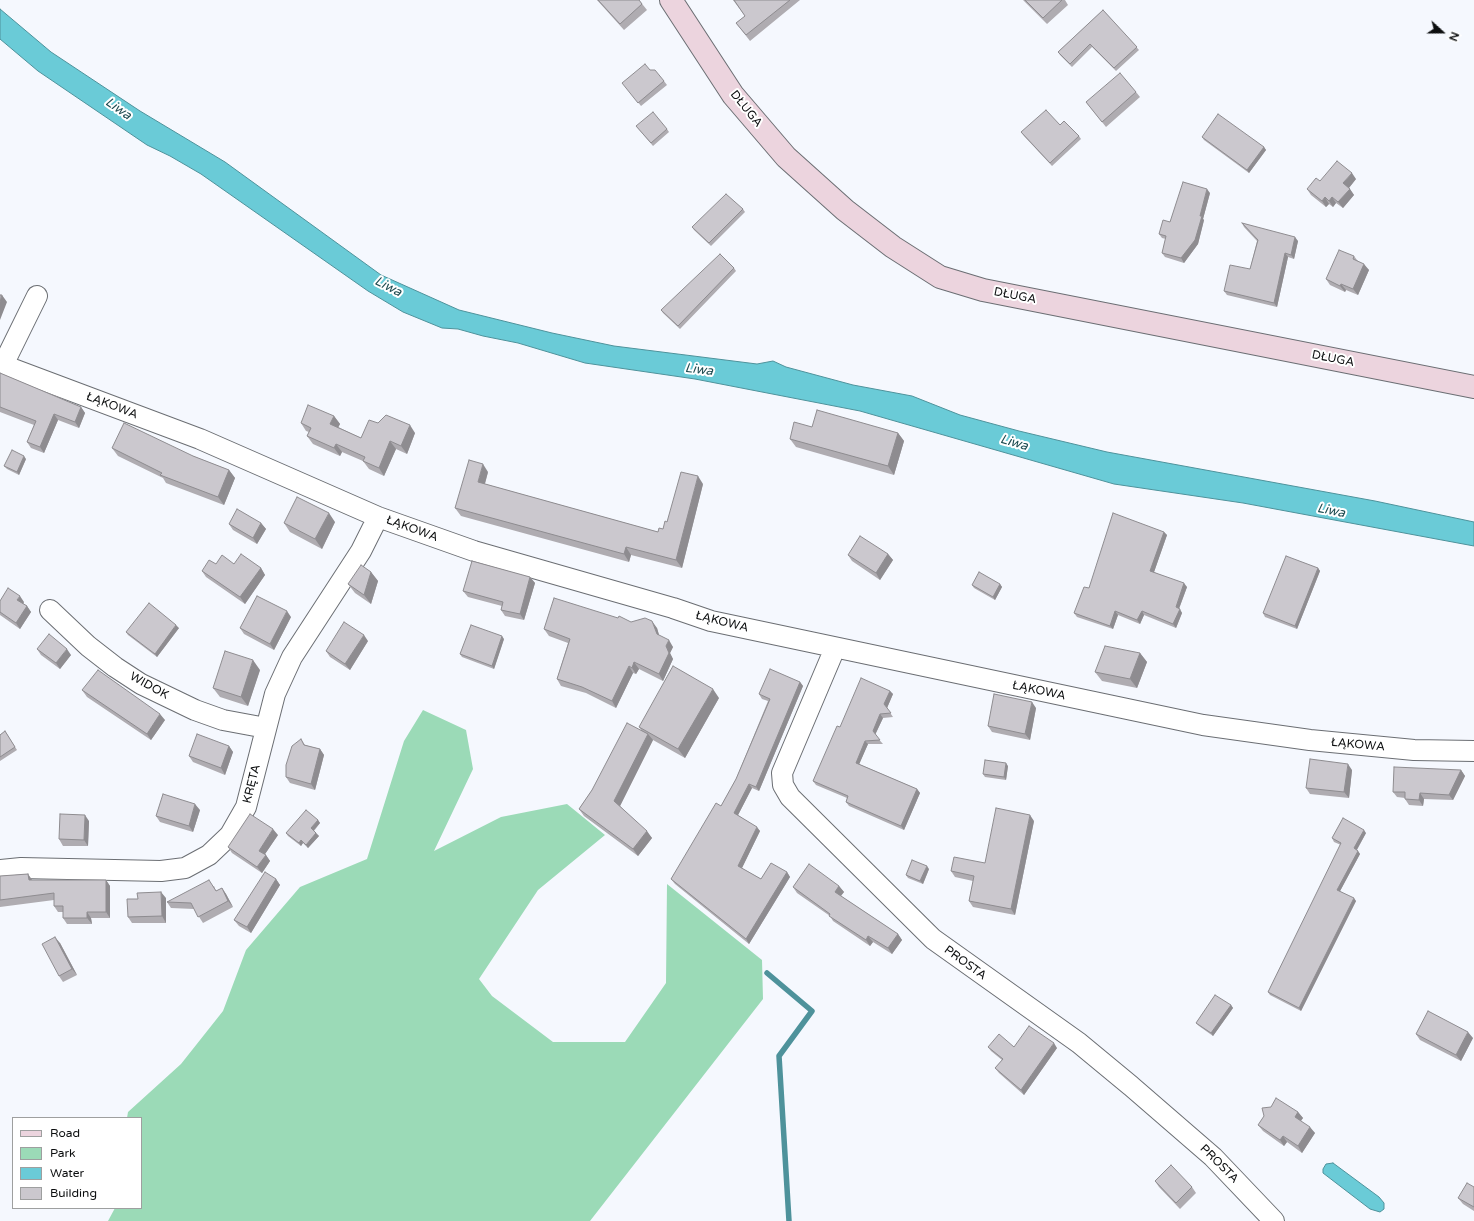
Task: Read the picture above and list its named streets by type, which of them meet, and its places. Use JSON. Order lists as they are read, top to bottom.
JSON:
{
  "streets": {
    "street": [
      "DŁUGA",
      "ŁĄKOWA",
      "WIDOK",
      "KRĘTA",
      "PROSTA"
    ]
  },
  "crossings": [
    ["ŁĄKOWA", "KRĘTA"],
    ["ŁĄKOWA", "PROSTA"],
    ["WIDOK", "KRĘTA"]
  ],
  "water": ["Liwa"],
  "legend": [
    "Road",
    "Park",
    "Water",
    "Building"
  ],
  "north": "right"
}
